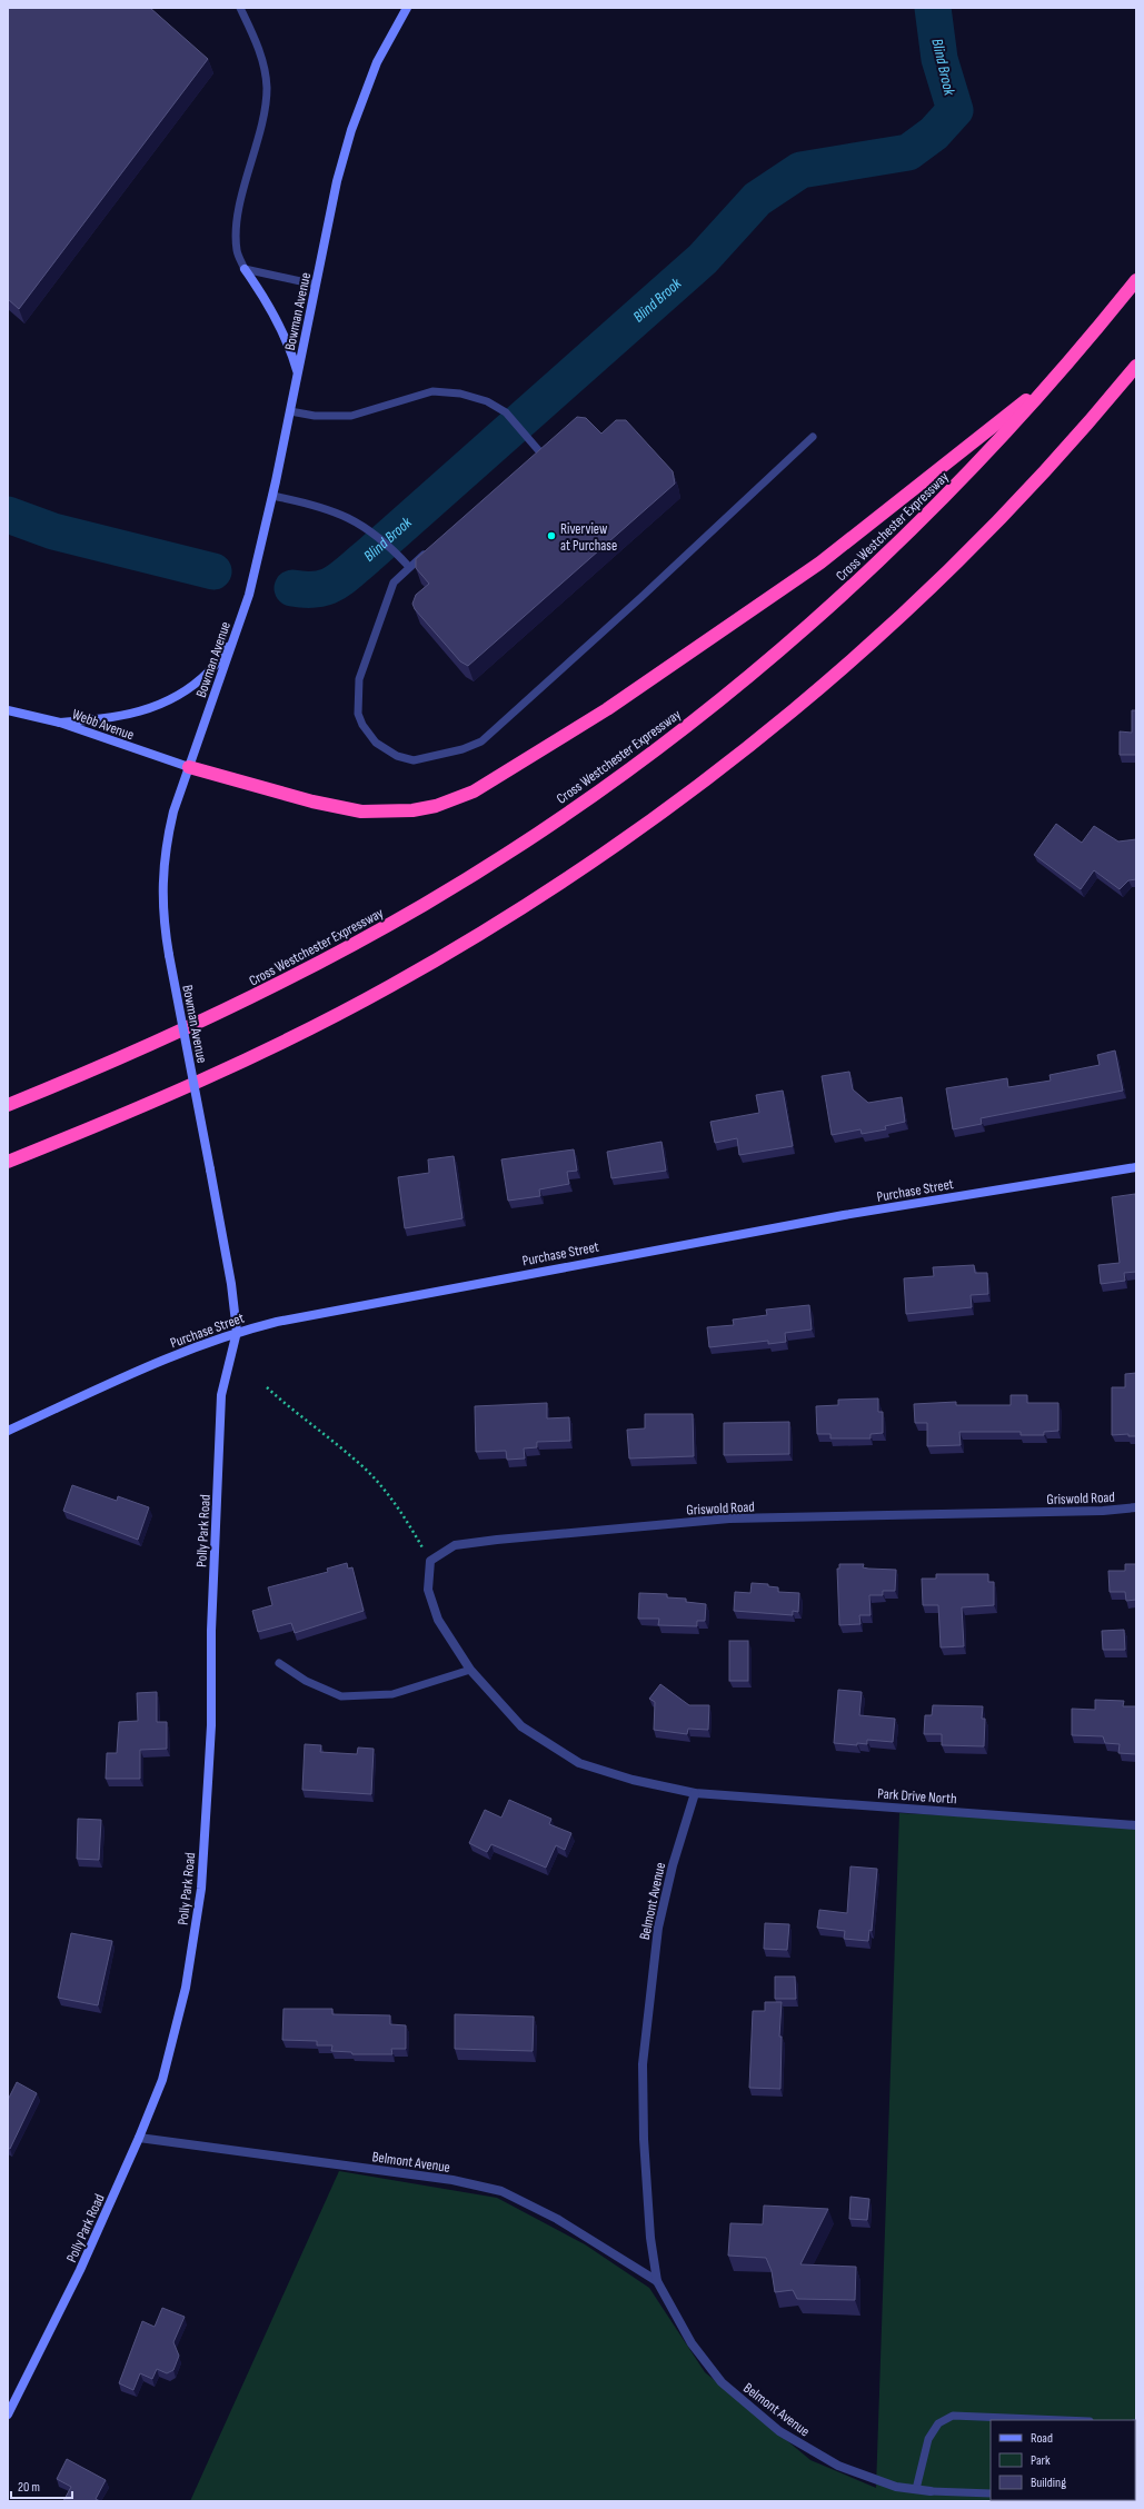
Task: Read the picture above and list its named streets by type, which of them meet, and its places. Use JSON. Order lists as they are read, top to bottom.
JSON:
{
  "streets": {
    "highway": ["Cross Westchester Expressway"],
    "street": [
      "Bowman Avenue",
      "Webb Avenue",
      "Purchase Street",
      "Griswold Road",
      "Polly Park Road",
      "Park Drive North",
      "Belmont Avenue"
    ]
  },
  "crossings": [
    ["Bowman Avenue", "Webb Avenue"],
    ["Bowman Avenue", "Purchase Street"],
    ["Bowman Avenue", "Polly Park Road"],
    ["Purchase Street", "Polly Park Road"],
    ["Polly Park Road", "Belmont Avenue"],
    ["Park Drive North", "Belmont Avenue"]
  ],
  "water": ["Blind Brook"],
  "places": ["Riverview at Purchase"],
  "legend": ["Road", "Park", "Building"],
  "scale_bar": "20 m"
}
